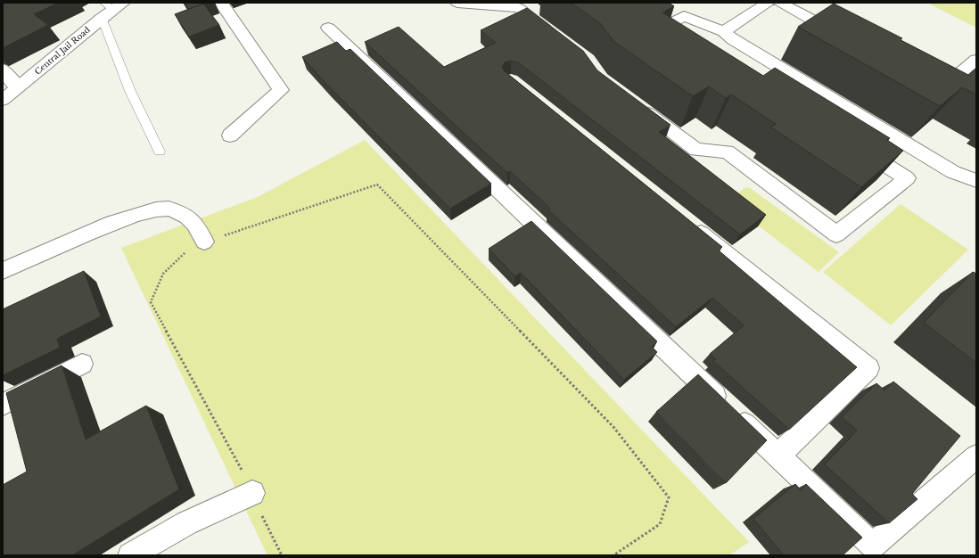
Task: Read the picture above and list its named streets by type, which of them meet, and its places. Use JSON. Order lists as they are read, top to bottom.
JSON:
{
  "streets": {
    "street": ["Central Jail Road"]
  }
}
